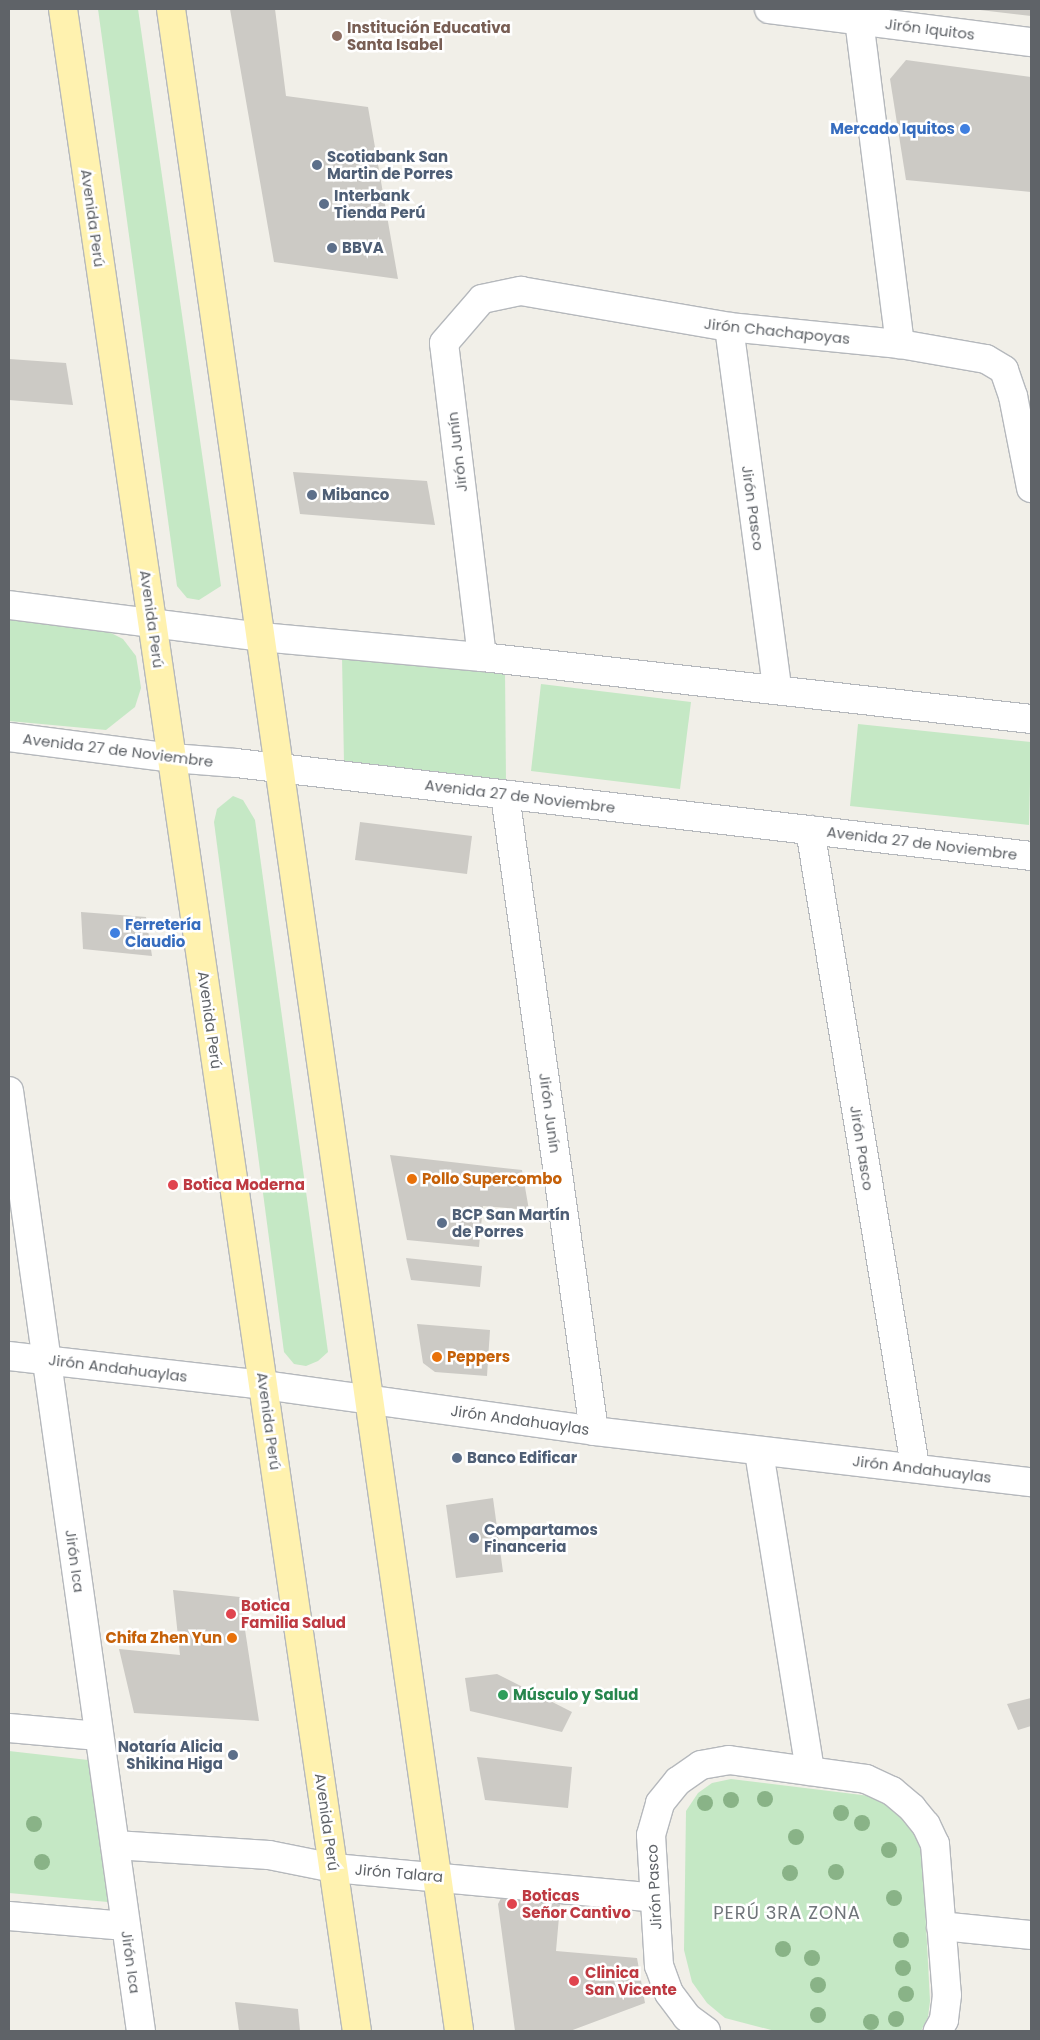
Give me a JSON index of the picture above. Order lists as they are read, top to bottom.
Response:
{
  "streets": {
    "main road": ["Avenida Perú"],
    "street": [
      "Jirón Iquitos",
      "Jirón Chachapoyas",
      "Jirón Junín",
      "Jirón Pasco",
      "Avenida 27 de Noviembre",
      "Jirón Andahuaylas",
      "Jirón Ica",
      "Jirón Talara"
    ]
  },
  "crossings": [
    ["Avenida Perú", "Avenida 27 de Noviembre"],
    ["Avenida Perú", "Jirón Andahuaylas"],
    ["Avenida Perú", "Jirón Talara"],
    ["Jirón Chachapoyas", "Jirón Junín"],
    ["Jirón Chachapoyas", "Jirón Pasco"],
    ["Jirón Junín", "Avenida 27 de Noviembre"],
    ["Jirón Junín", "Jirón Andahuaylas"],
    ["Jirón Pasco", "Avenida 27 de Noviembre"],
    ["Jirón Pasco", "Jirón Andahuaylas"],
    ["Jirón Pasco", "Jirón Talara"],
    ["Jirón Andahuaylas", "Jirón Ica"],
    ["Jirón Ica", "Jirón Talara"]
  ],
  "districts": ["PERÚ 3RA ZONA"],
  "places": [
    "Institución Educativa Santa Isabel",
    "Mercado Iquitos",
    "Scotiabank San Martin de Porres",
    "Interbank Tienda Perú",
    "BBVA",
    "Mibanco",
    "Ferretería Claudio",
    "Pollo Supercombo",
    "Botica Moderna",
    "BCP San Martín de Porres",
    "Peppers",
    "Banco Edificar",
    "Compartamos Financeria",
    "Botica Familia Salud",
    "Chifa Zhen Yun",
    "Músculo y Salud",
    "Notaría Alicia Shikina Higa",
    "Boticas Señor Cantivo",
    "Clinica San Vicente"
  ]
}
